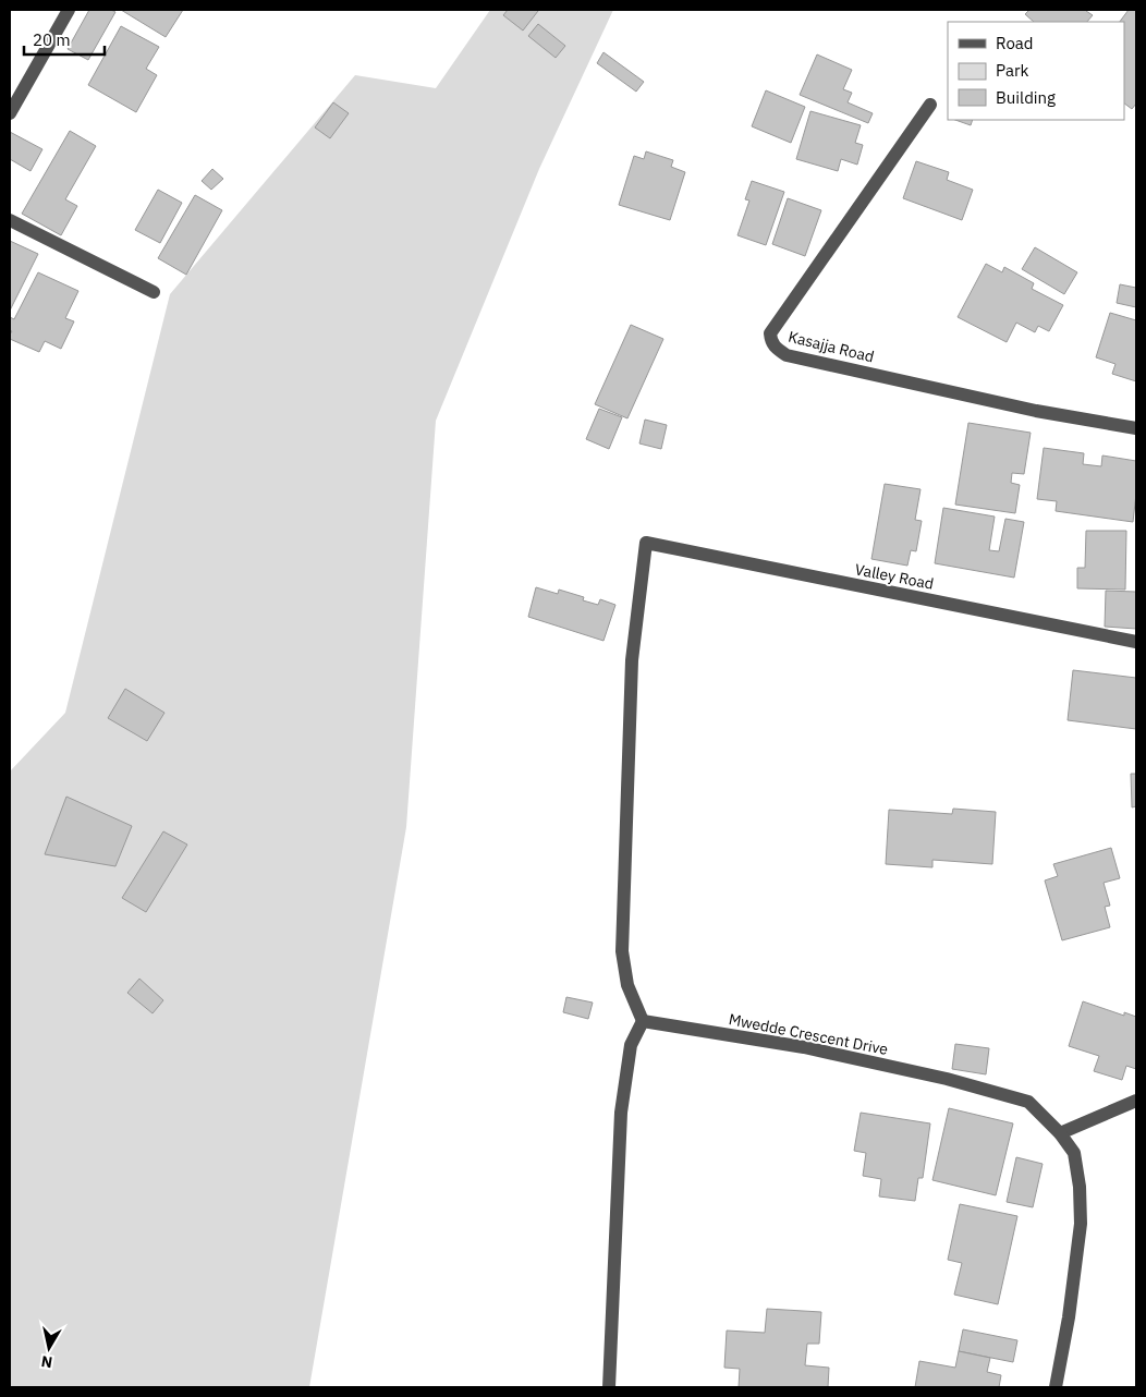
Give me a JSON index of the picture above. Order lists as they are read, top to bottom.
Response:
{
  "streets": {
    "street": ["Kasajja Road", "Valley Road", "Mwedde Crescent Drive"]
  },
  "crossings": [
    ["Valley Road", "Mwedde Crescent Drive"]
  ],
  "legend": ["Road", "Park", "Building"],
  "scale_bar": "20 m",
  "north": "bottom"
}
